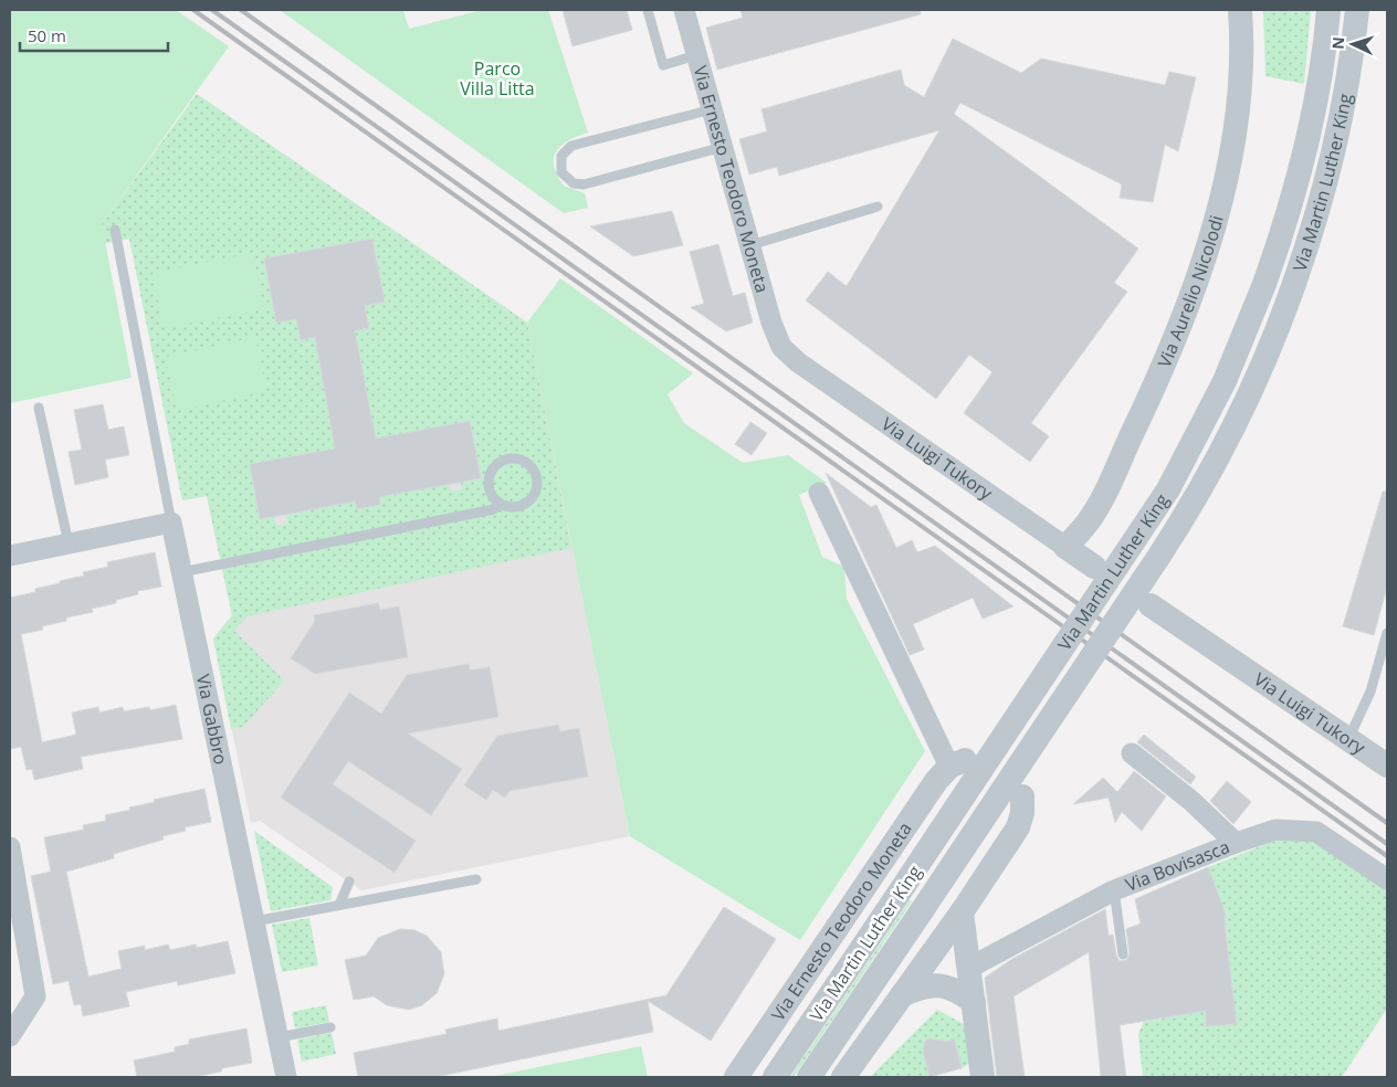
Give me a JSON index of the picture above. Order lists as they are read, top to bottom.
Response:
{
  "streets": {
    "street": [
      "Via Ernesto Teodoro Moneta",
      "Via Martin Luther King",
      "Via Aurelio Nicolodi",
      "Via Luigi Tukory",
      "Via Gabbro",
      "Via Bovisasca"
    ]
  },
  "crossings": [
    ["Via Ernesto Teodoro Moneta", "Via Luigi Tukory"],
    ["Via Aurelio Nicolodi", "Via Luigi Tukory"]
  ],
  "parks": ["Parco Villa Litta"],
  "scale_bar": "50 m",
  "north": "left"
}
